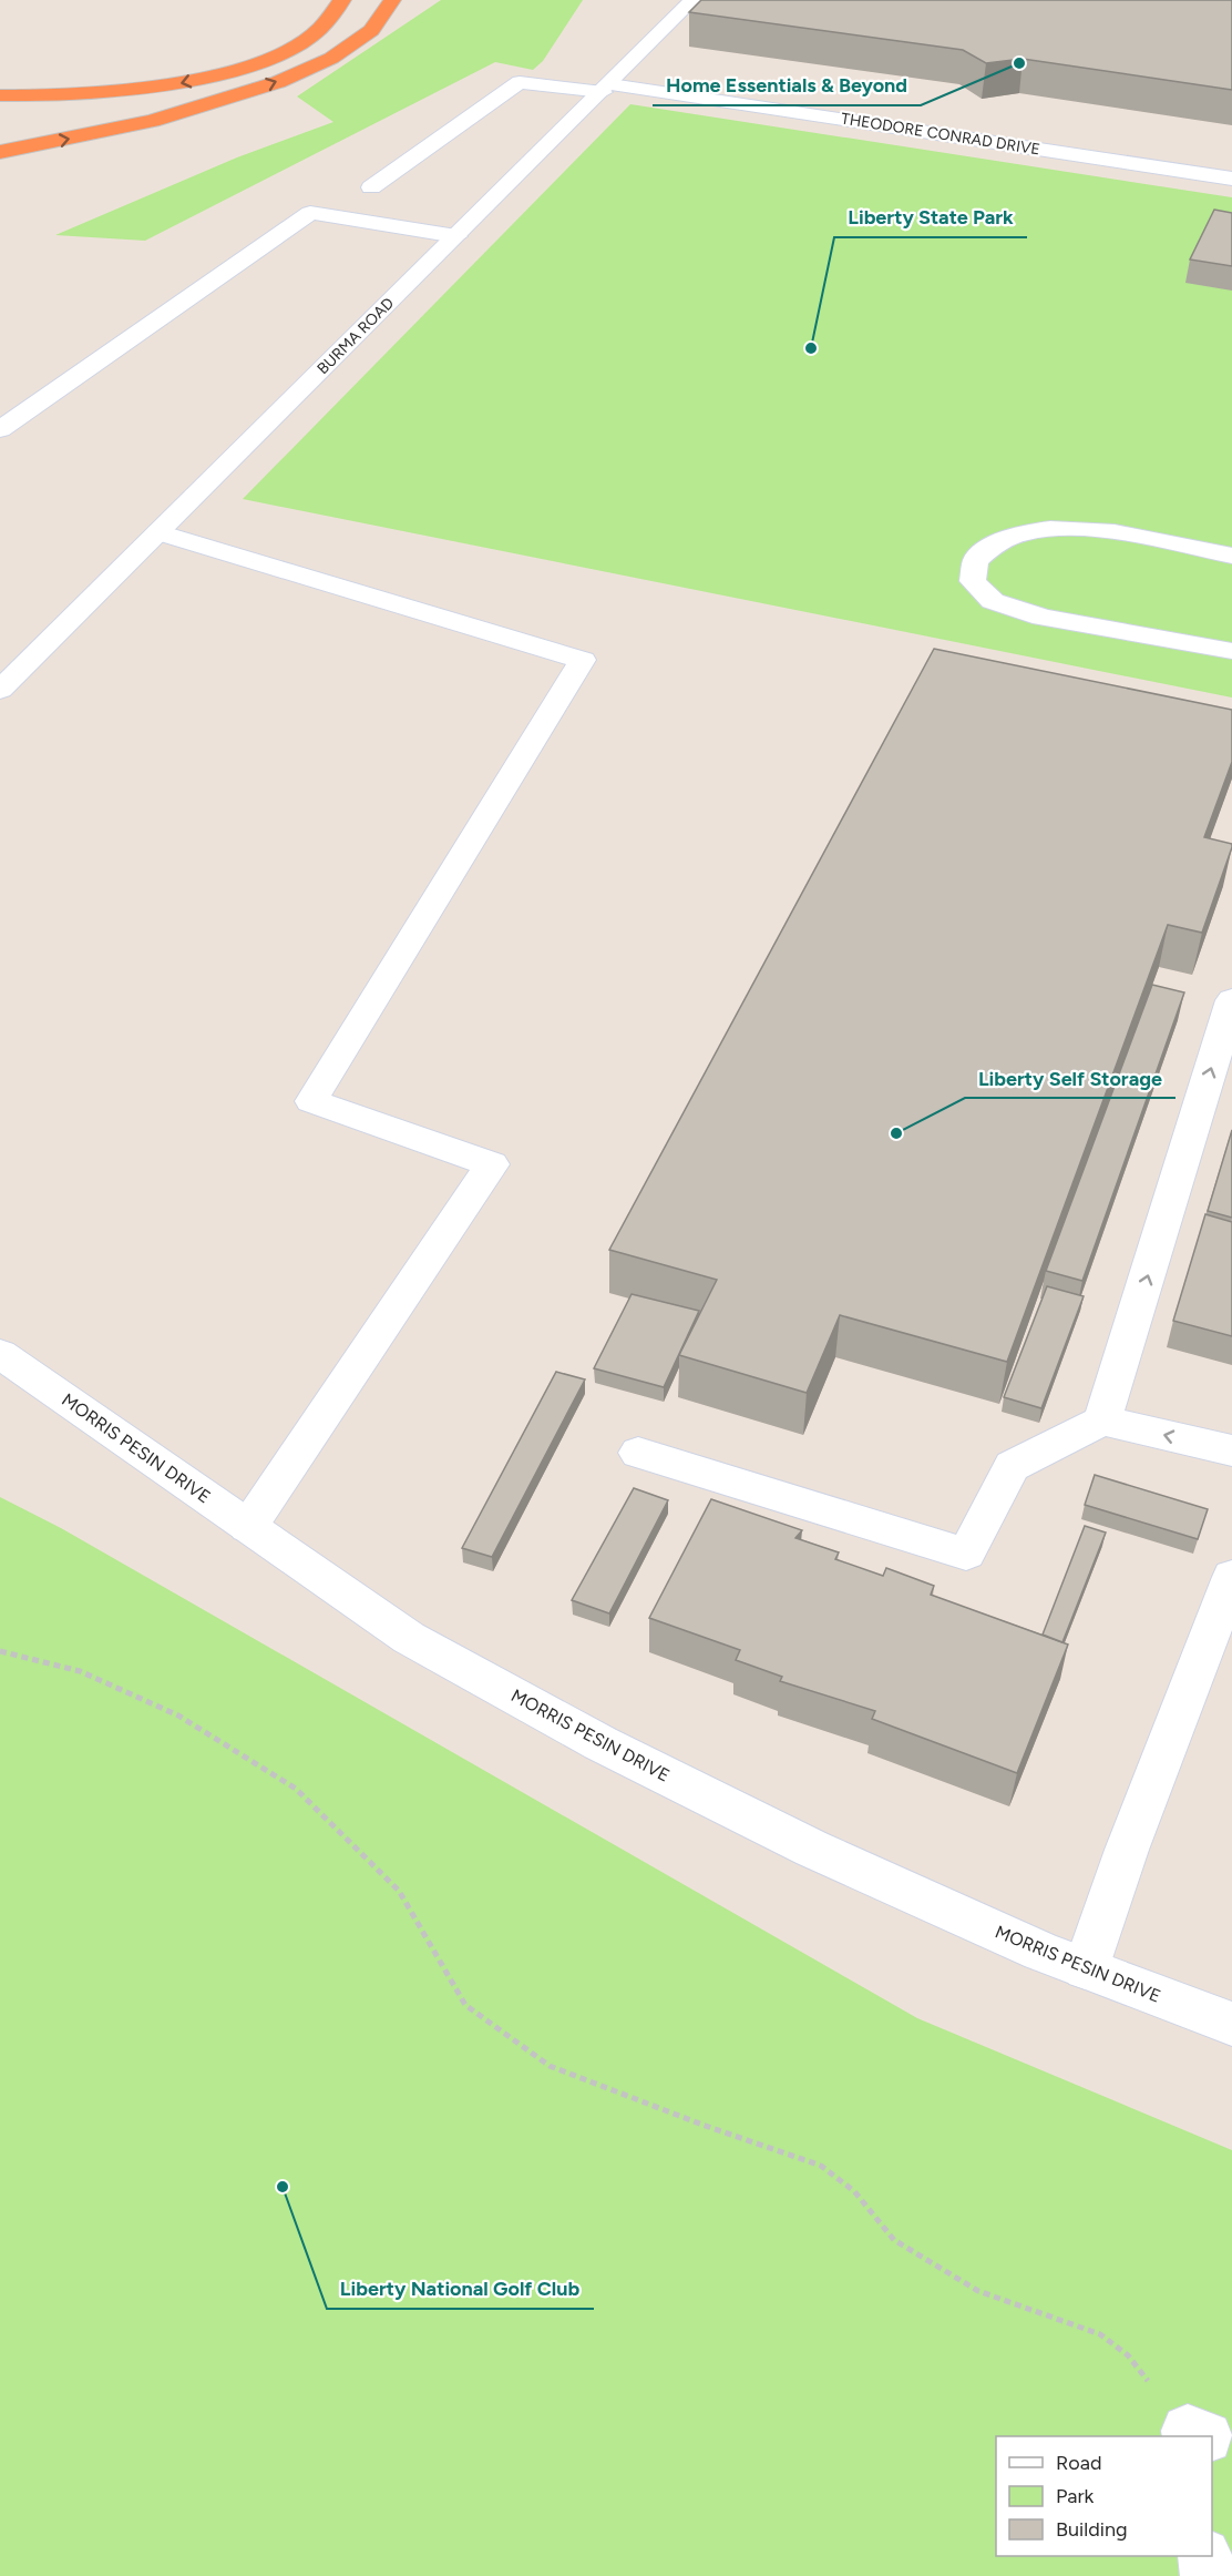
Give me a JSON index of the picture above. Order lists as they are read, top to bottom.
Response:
{
  "streets": {
    "street": ["THEODORE CONRAD DRIVE", "BURMA ROAD", "MORRIS PESIN DRIVE"]
  },
  "crossings": [
    ["THEODORE CONRAD DRIVE", "BURMA ROAD"]
  ],
  "places": [
    "Home Essentials & Beyond",
    "Liberty State Park",
    "Liberty Self Storage",
    "Liberty National Golf Club"
  ],
  "legend": ["Road", "Park", "Building"]
}
